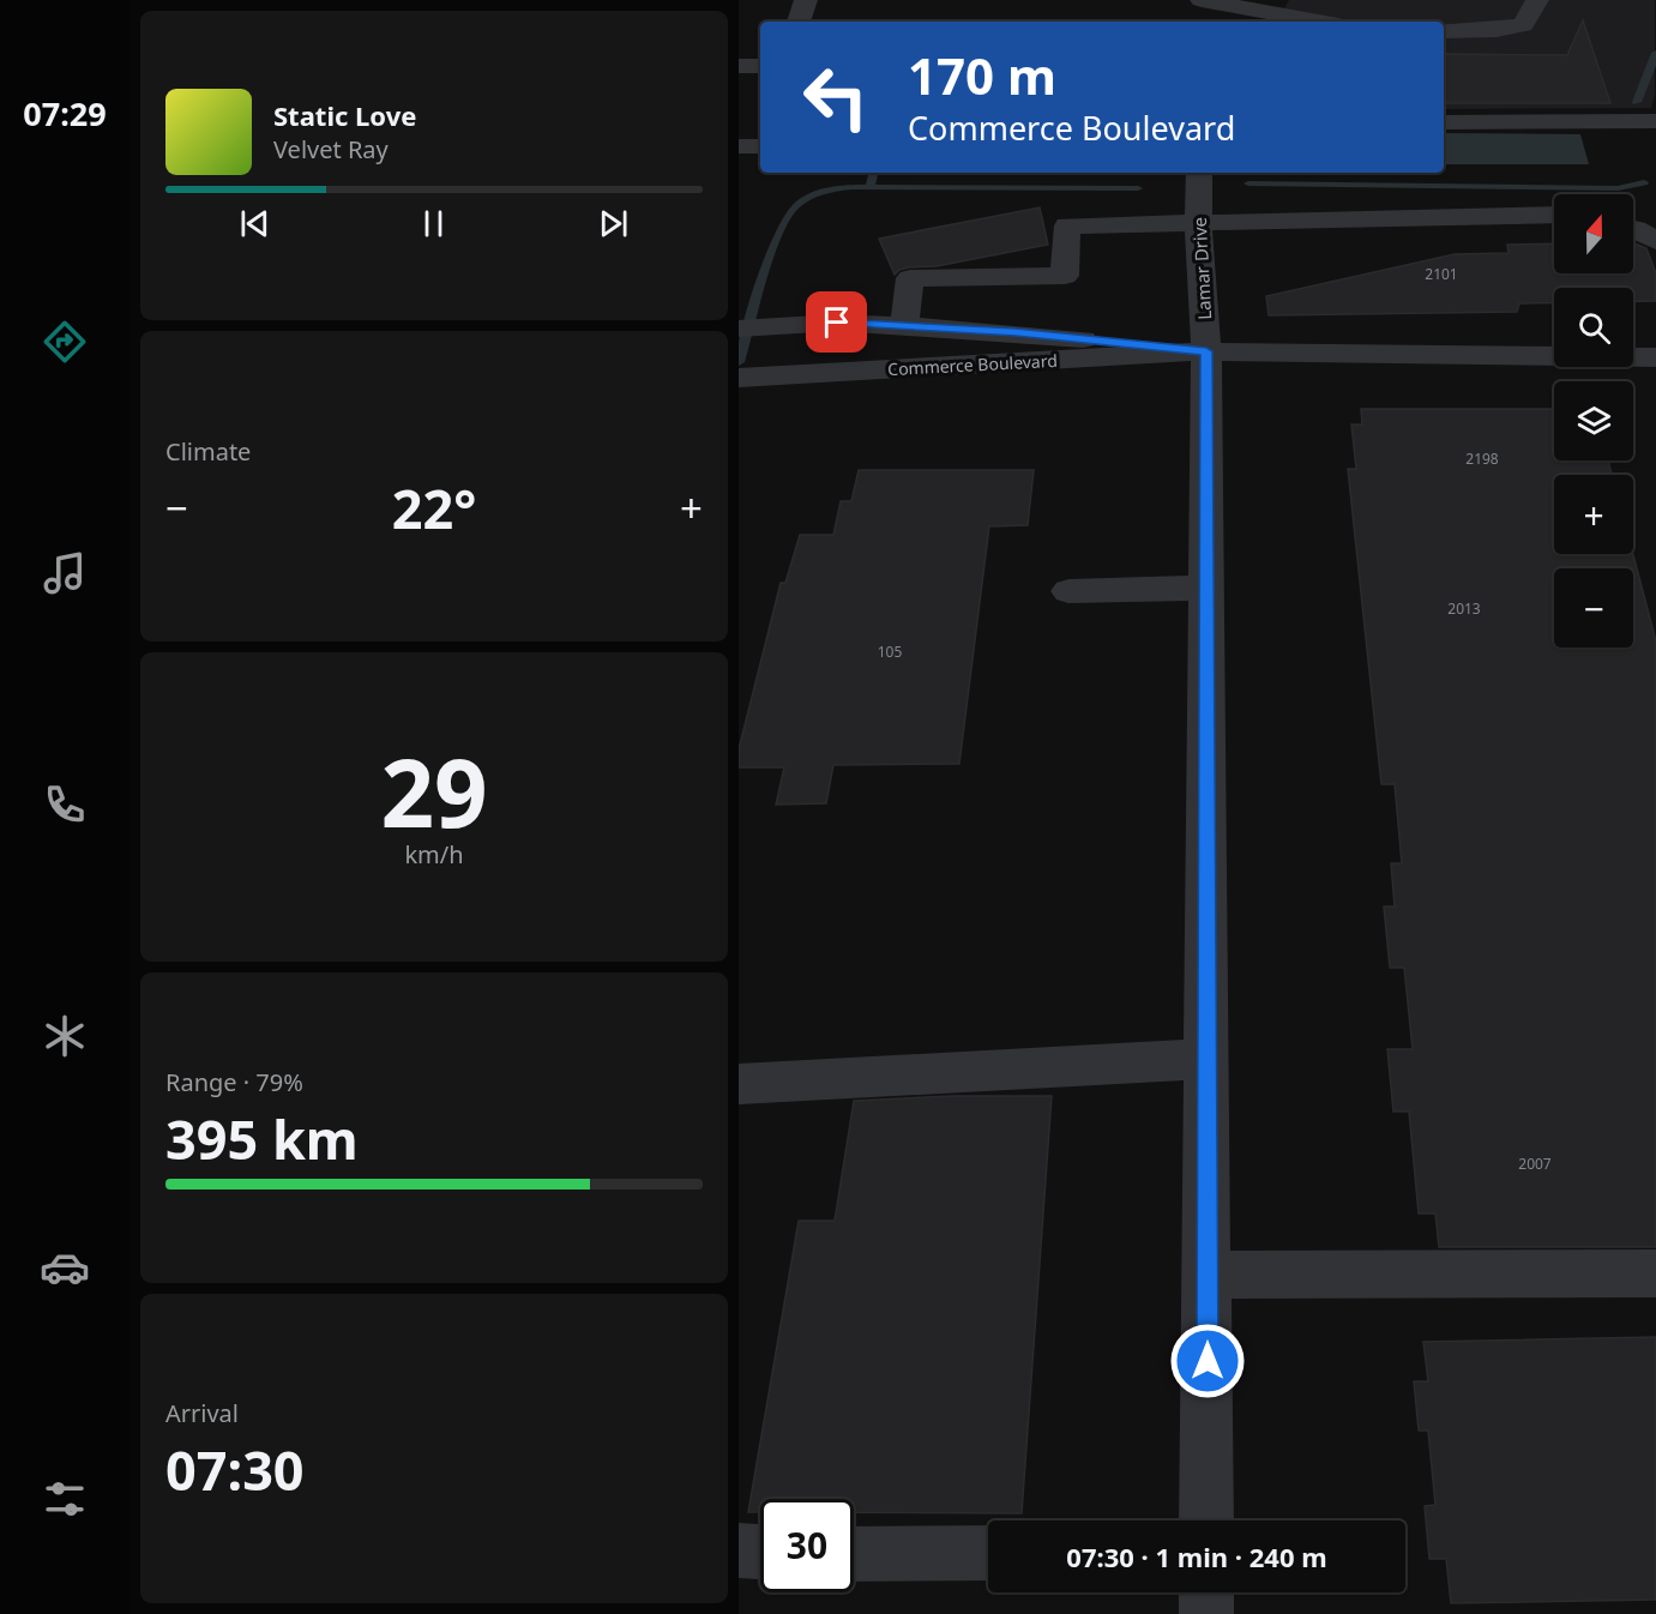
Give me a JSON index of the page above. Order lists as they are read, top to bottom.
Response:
{
  "streets": {
    "street": ["Lamar Drive", "Commerce Boulevard"]
  },
  "crossings": [
    ["Lamar Drive", "Commerce Boulevard"]
  ],
  "house_numbers": [
    "2101",
    "2198",
    "2013",
    "105",
    "2007"
  ],
  "north": "top",
  "page": {
    "tabs": "07:29",
    "turn": ["170 m", "Commerce Boulevard"],
    "song": ["Static Love", "Velvet Ray"],
    "map_buttons": ["+", "−"],
    "tile": [
      "Climate",
      ["29", "km/h"],
      ["Range · 79%", "395 km"],
      ["Arrival", "07:30"]
    ],
    "heat": ["−", "22°", "+"],
    "limit": "30",
    "trip": "07:30 · 1 min · 240 m"
  }
}
